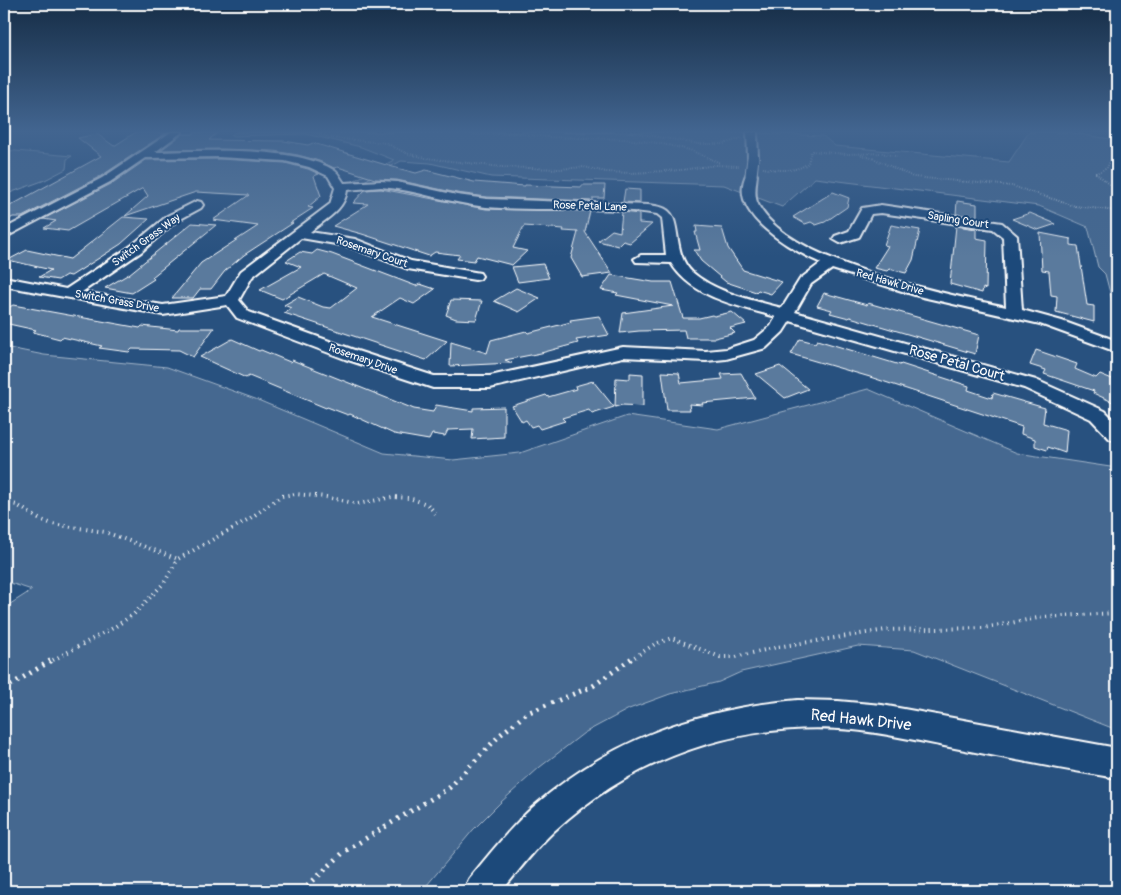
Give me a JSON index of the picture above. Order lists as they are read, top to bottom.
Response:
{
  "streets": {
    "street": [
      "Rose Petal Lane",
      "Sapling Court",
      "Switch Grass Way",
      "Rosemary Court",
      "Red Hawk Drive",
      "Switch Grass Drive",
      "Rosemary Drive",
      "Rose Petal Court"
    ]
  },
  "crossings": [
    ["Sapling Court", "Red Hawk Drive"],
    ["Switch Grass Way", "Switch Grass Drive"],
    ["Red Hawk Drive", "Rosemary Drive"],
    ["Switch Grass Drive", "Rosemary Drive"],
    ["Rosemary Drive", "Rose Petal Court"]
  ]
}
